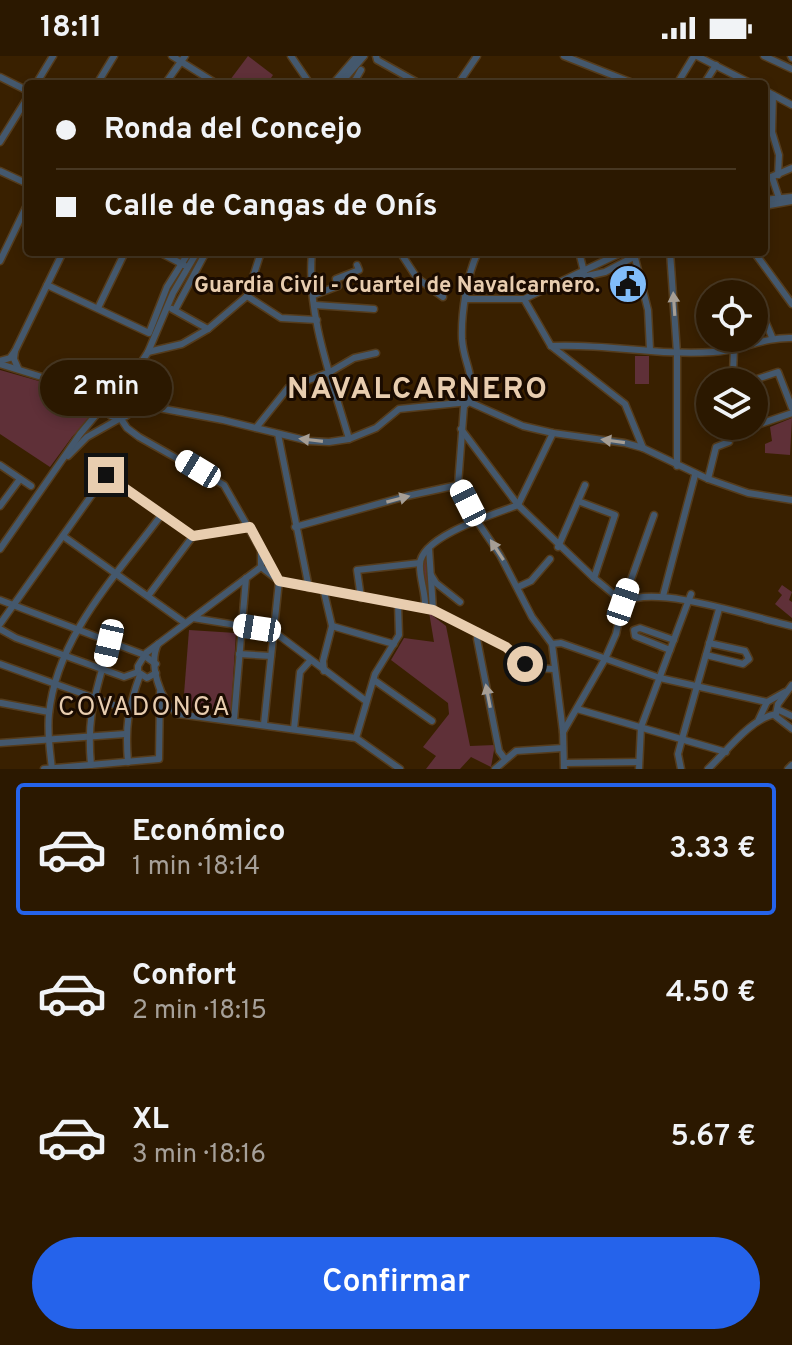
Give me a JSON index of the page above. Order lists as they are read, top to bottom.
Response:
{
  "districts": ["NAVALCARNERO", "COVADONGA"],
  "places": {
    "public building": ["Guardia Civil - Cuartel de Navalcarnero."]
  },
  "page": {
    "status": "18:11",
    "banner": ["Ronda del Concejo", "Calle de Cangas de Onís"],
    "bubble": "2 min",
    "list": [
      {
        "name": "Económico",
        "note": "1 min · 18:14",
        "value": "3.33 €"
      },
      {
        "name": "Confort",
        "note": "2 min · 18:15",
        "value": "4.50 €"
      },
      {
        "name": "XL",
        "note": "3 min · 18:16",
        "value": "5.67 €"
      }
    ],
    "buttons": "Confirmar"
  }
}
